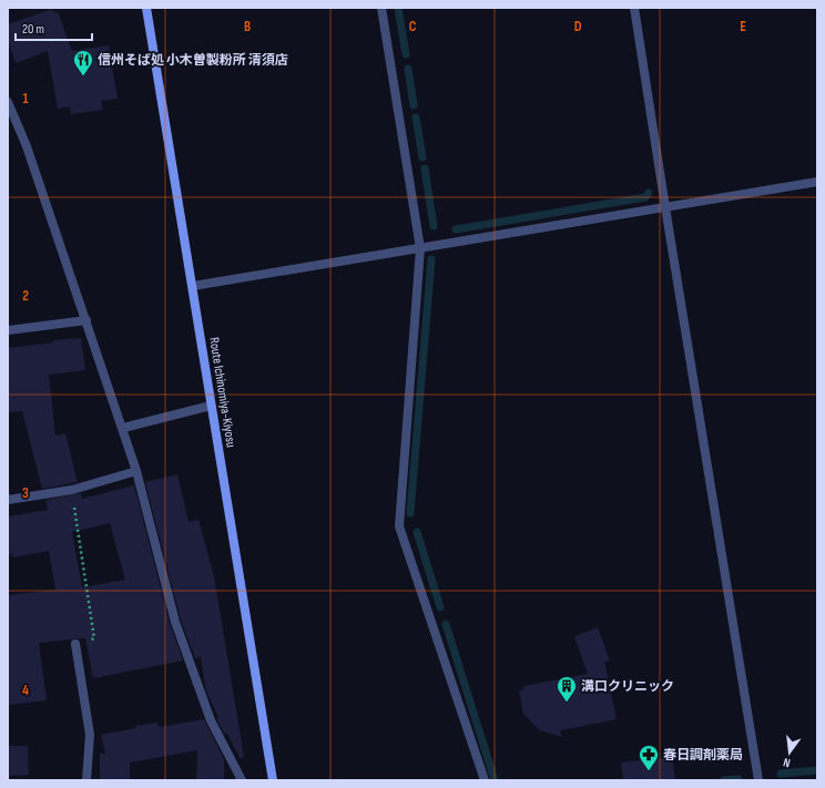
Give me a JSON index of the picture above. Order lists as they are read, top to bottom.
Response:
{
  "streets": {
    "main road": ["Route Ichinomiya-Kiyosu"]
  },
  "places": {
    "restaurant": ["信州そば処 小木曽製粉所 清須店"],
    "building": ["溝口クリニック"],
    "pharmacy": ["春日調剤薬局"]
  },
  "scale_bar": "20 m",
  "north": "bottom",
  "grid": {
    "columns": [
      "B",
      "C",
      "D",
      "E"
    ],
    "rows": [
      "1",
      "2",
      "3",
      "4"
    ]
  }
}
